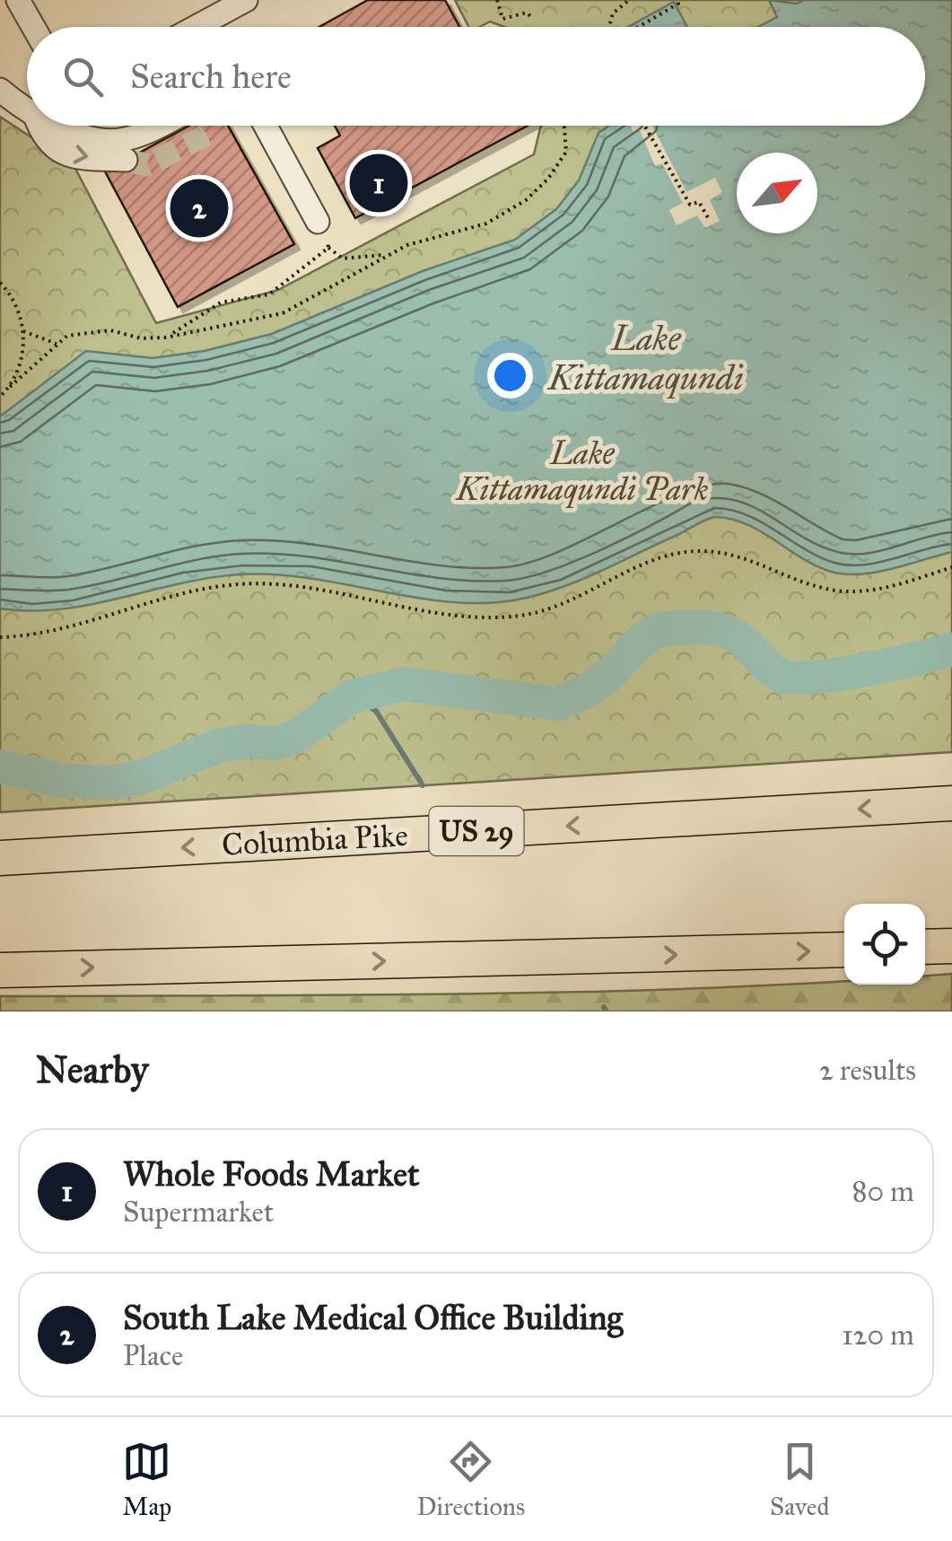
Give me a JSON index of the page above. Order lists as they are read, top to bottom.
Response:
{
  "streets": {
    "highway": ["US 29", "Columbia Pike"]
  },
  "water": ["Lake Kittamaqundi"],
  "parks": ["Lake Kittamaqundi Park"],
  "north": "top right",
  "page": {
    "search": "Search here",
    "pins": ["1", "2"],
    "heading": ["Nearby", "2 results"],
    "list": [
      {
        "mark": "1",
        "name": "Whole Foods Market",
        "note": "Supermarket",
        "value": "80 m"
      },
      {
        "mark": "2",
        "name": "South Lake Medical Office Building",
        "note": "Place",
        "value": "120 m"
      }
    ],
    "nav": ["Map", "Directions", "Saved"]
  }
}
